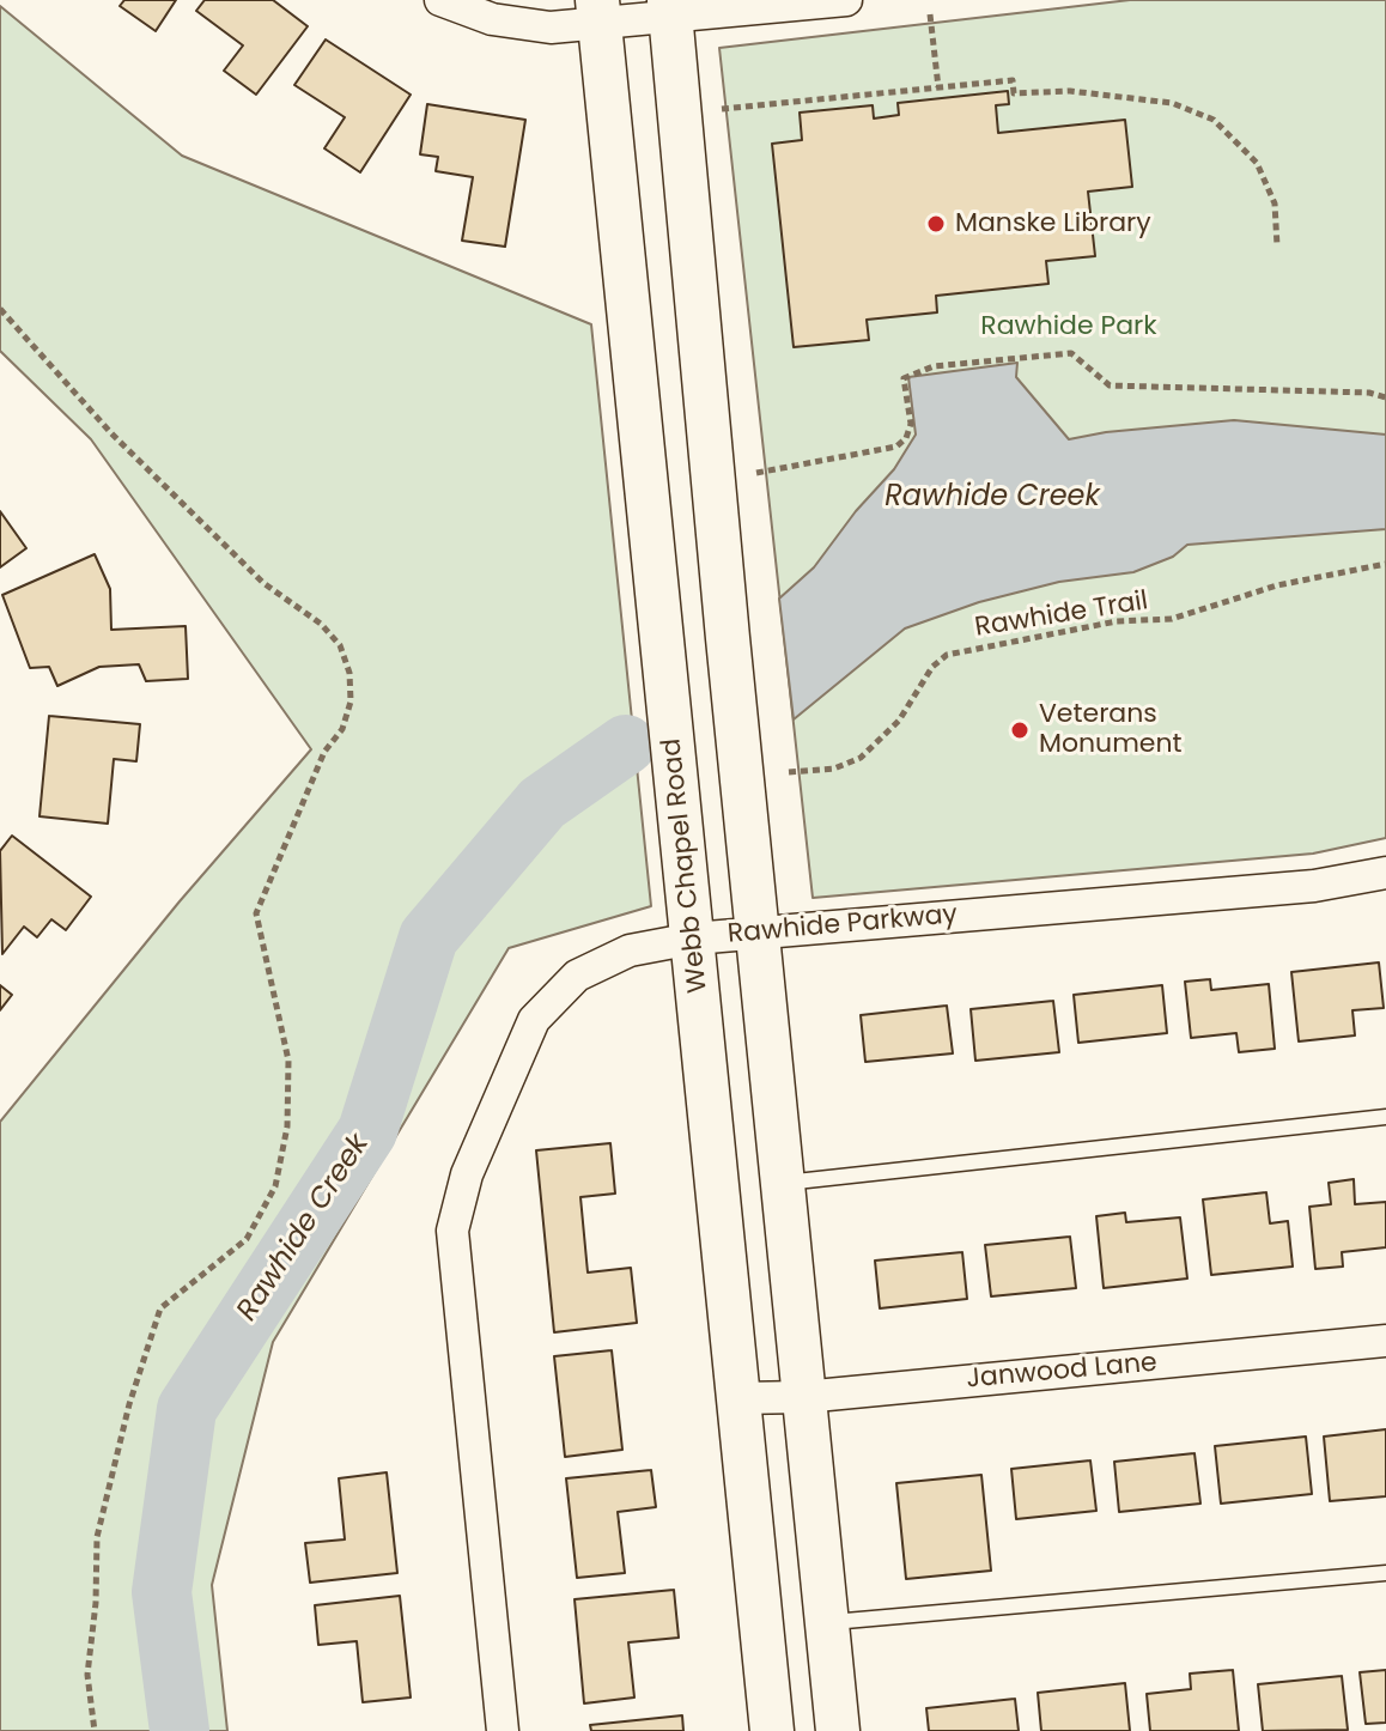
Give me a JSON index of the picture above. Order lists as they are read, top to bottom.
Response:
{
  "streets": {
    "main road": ["Webb Chapel Road"],
    "street": ["Rawhide Parkway", "Janwood Lane"],
    "path": ["Rawhide Trail"]
  },
  "crossings": [
    ["Webb Chapel Road", "Rawhide Parkway"],
    ["Webb Chapel Road", "Janwood Lane"]
  ],
  "water": ["Rawhide Creek"],
  "parks": ["Rawhide Park"],
  "places": ["Manske Library", "Veterans Monument"]
}
